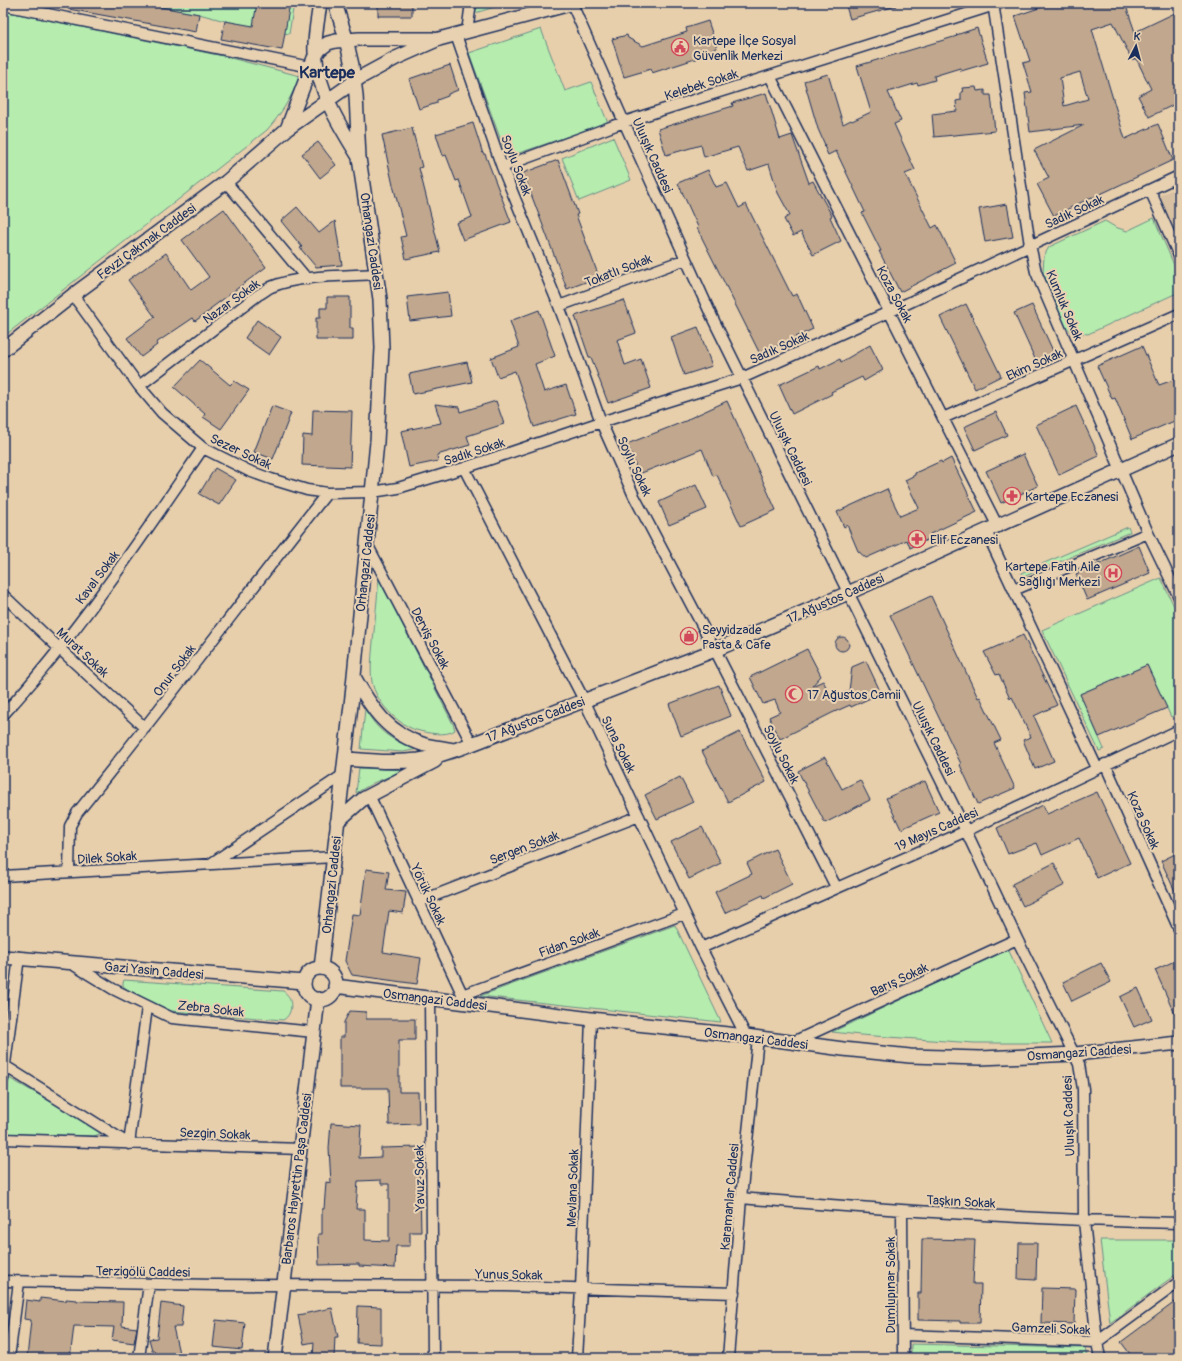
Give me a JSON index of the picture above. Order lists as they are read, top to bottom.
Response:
{
  "streets": {
    "street": [
      "Kelebek Sokak",
      "Uluışık Caddesi",
      "Soylu Sokak",
      "Sadık Sokak",
      "Fevzi Çakmak Caddesi",
      "Orhangazi Caddesi",
      "Tokatlı Sokak",
      "Koza Sokak",
      "Nazar Sokak",
      "Kumluk Sokak",
      "Ekim Sokak",
      "Sezer Sokak",
      "Kaval Sokak",
      "17 Ağustos Caddesi",
      "Derviş Sokak",
      "Murat Sokak",
      "Onur Sokak",
      "Suna Sokak",
      "19 Mayıs Caddesi",
      "Sergen Sokak",
      "Dilek Sokak",
      "Yörük Sokak",
      "Fidan Sokak",
      "Gazi Yasin Caddesi",
      "Barış Sokak",
      "Osmangazi Caddesi",
      "Zebra Sokak",
      "Sezgin Sokak",
      "Yavuz Sokak",
      "Barbaros Hayrettin Paşa Caddesi",
      "Mevlana Sokak",
      "Karamanlar Caddesi",
      "Taşkın Sokak",
      "Terzigölü Caddesi",
      "Yunus Sokak",
      "Dumlupınar Sokak",
      "Gamzeli Sokak"
    ]
  },
  "crossings": [
    ["Kelebek Sokak", "Uluışık Caddesi"],
    ["Kelebek Sokak", "Soylu Sokak"],
    ["Kelebek Sokak", "Koza Sokak"],
    ["Kelebek Sokak", "Kumluk Sokak"],
    ["Uluışık Caddesi", "Sadık Sokak"],
    ["Uluışık Caddesi", "Tokatlı Sokak"],
    ["Uluışık Caddesi", "17 Ağustos Caddesi"],
    ["Uluışık Caddesi", "19 Mayıs Caddesi"],
    ["Uluışık Caddesi", "Barış Sokak"],
    ["Uluışık Caddesi", "Osmangazi Caddesi"],
    ["Uluışık Caddesi", "Taşkın Sokak"],
    ["Uluışık Caddesi", "Gamzeli Sokak"],
    ["Soylu Sokak", "Sadık Sokak"],
    ["Soylu Sokak", "Tokatlı Sokak"],
    ["Soylu Sokak", "17 Ağustos Caddesi"],
    ["Soylu Sokak", "19 Mayıs Caddesi"],
    ["Sadık Sokak", "Orhangazi Caddesi"],
    ["Sadık Sokak", "Koza Sokak"],
    ["Sadık Sokak", "Kumluk Sokak"],
    ["Sadık Sokak", "Sezer Sokak"],
    ["Sadık Sokak", "Suna Sokak"],
    ["Fevzi Çakmak Caddesi", "Orhangazi Caddesi"],
    ["Fevzi Çakmak Caddesi", "Sezer Sokak"],
    ["Orhangazi Caddesi", "Nazar Sokak"],
    ["Orhangazi Caddesi", "Sezer Sokak"],
    ["Orhangazi Caddesi", "17 Ağustos Caddesi"],
    ["Orhangazi Caddesi", "Derviş Sokak"],
    ["Orhangazi Caddesi", "Dilek Sokak"],
    ["Orhangazi Caddesi", "Gazi Yasin Caddesi"],
    ["Orhangazi Caddesi", "Osmangazi Caddesi"],
    ["Orhangazi Caddesi", "Barbaros Hayrettin Paşa Caddesi"],
    ["Koza Sokak", "Ekim Sokak"],
    ["Koza Sokak", "17 Ağustos Caddesi"],
    ["Koza Sokak", "19 Mayıs Caddesi"],
    ["Nazar Sokak", "Sezer Sokak"],
    ["Kumluk Sokak", "Ekim Sokak"],
    ["Kumluk Sokak", "17 Ağustos Caddesi"],
    ["Sezer Sokak", "Kaval Sokak"],
    ["Sezer Sokak", "Onur Sokak"],
    ["Kaval Sokak", "Murat Sokak"],
    ["17 Ağustos Caddesi", "Derviş Sokak"],
    ["17 Ağustos Caddesi", "Suna Sokak"],
    ["Murat Sokak", "Onur Sokak"],
    ["Onur Sokak", "Dilek Sokak"],
    ["Suna Sokak", "19 Mayıs Caddesi"],
    ["Suna Sokak", "Sergen Sokak"],
    ["Suna Sokak", "Fidan Sokak"],
    ["Suna Sokak", "Osmangazi Caddesi"],
    ["Suna Sokak", "Karamanlar Caddesi"],
    ["Sergen Sokak", "Yörük Sokak"],
    ["Yörük Sokak", "Fidan Sokak"],
    ["Yörük Sokak", "Osmangazi Caddesi"],
    ["Fidan Sokak", "Osmangazi Caddesi"],
    ["Gazi Yasin Caddesi", "Osmangazi Caddesi"],
    ["Gazi Yasin Caddesi", "Zebra Sokak"],
    ["Gazi Yasin Caddesi", "Barbaros Hayrettin Paşa Caddesi"],
    ["Barış Sokak", "Osmangazi Caddesi"],
    ["Osmangazi Caddesi", "Yavuz Sokak"],
    ["Osmangazi Caddesi", "Barbaros Hayrettin Paşa Caddesi"],
    ["Osmangazi Caddesi", "Mevlana Sokak"],
    ["Osmangazi Caddesi", "Karamanlar Caddesi"],
    ["Zebra Sokak", "Barbaros Hayrettin Paşa Caddesi"],
    ["Sezgin Sokak", "Barbaros Hayrettin Paşa Caddesi"],
    ["Yavuz Sokak", "Yunus Sokak"],
    ["Barbaros Hayrettin Paşa Caddesi", "Terzigölü Caddesi"],
    ["Barbaros Hayrettin Paşa Caddesi", "Yunus Sokak"],
    ["Mevlana Sokak", "Yunus Sokak"],
    ["Karamanlar Caddesi", "Taşkın Sokak"],
    ["Karamanlar Caddesi", "Yunus Sokak"],
    ["Taşkın Sokak", "Dumlupınar Sokak"],
    ["Terzigölü Caddesi", "Yunus Sokak"],
    ["Dumlupınar Sokak", "Gamzeli Sokak"]
  ],
  "districts": ["Kartepe"],
  "places": {
    "public building": ["Kartepe İlçe Sosyal Güvenlik Merkezi"],
    "pharmacy": ["Kartepe Eczanesi", "Elif Eczanesi"],
    "hospital": ["Kartepe Fatih Aile Sağlığı Merkezi"],
    "shop": ["Seyyidzade Pasta & Cafe"],
    "mosque": ["17 Ağustos Camii"]
  },
  "north": "top"
}
